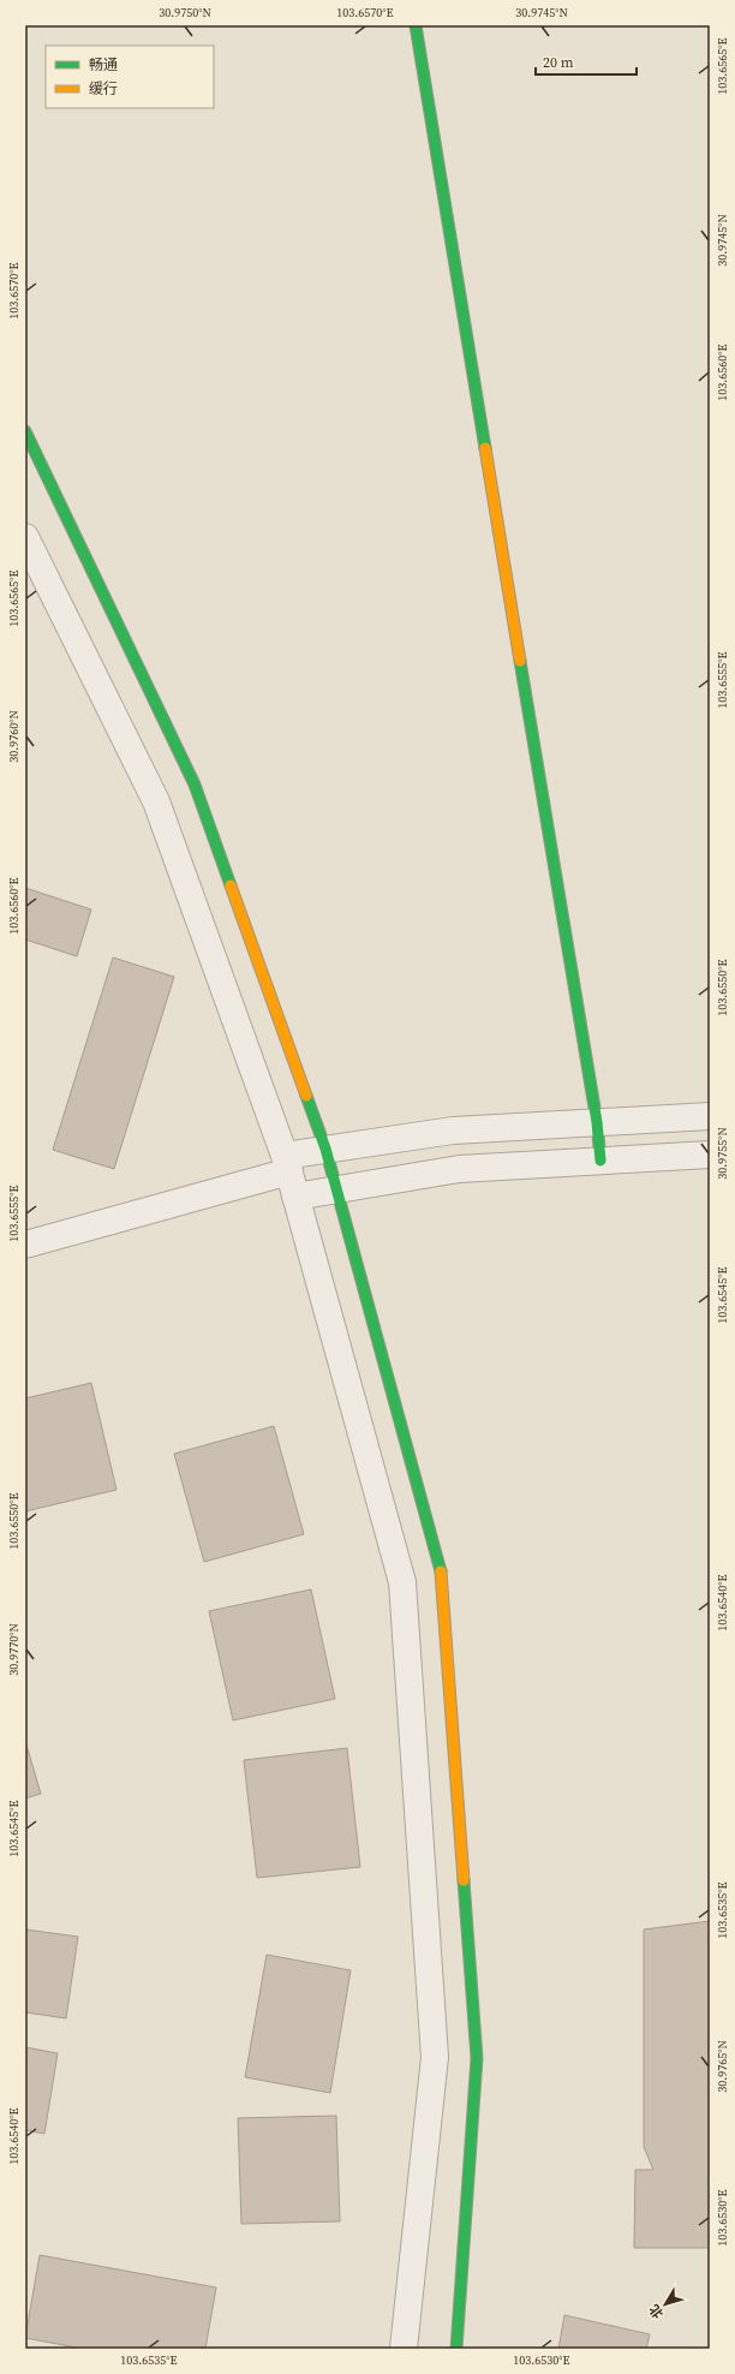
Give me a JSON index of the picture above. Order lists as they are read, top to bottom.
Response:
{
  "legend": ["畅通", "缓行"],
  "scale_bar": "20 m",
  "north": "bottom left",
  "coordinates": [
    "30.9750°N",
    "103.6570°E",
    "30.9745°N",
    "103.6565°E",
    "103.6560°E",
    "103.6555°E",
    "30.9760°N",
    "103.6550°E",
    "30.9755°N",
    "103.6545°E",
    "103.6540°E",
    "30.9770°N",
    "103.6535°E",
    "30.9765°N",
    "103.6530°E"
  ]
}
